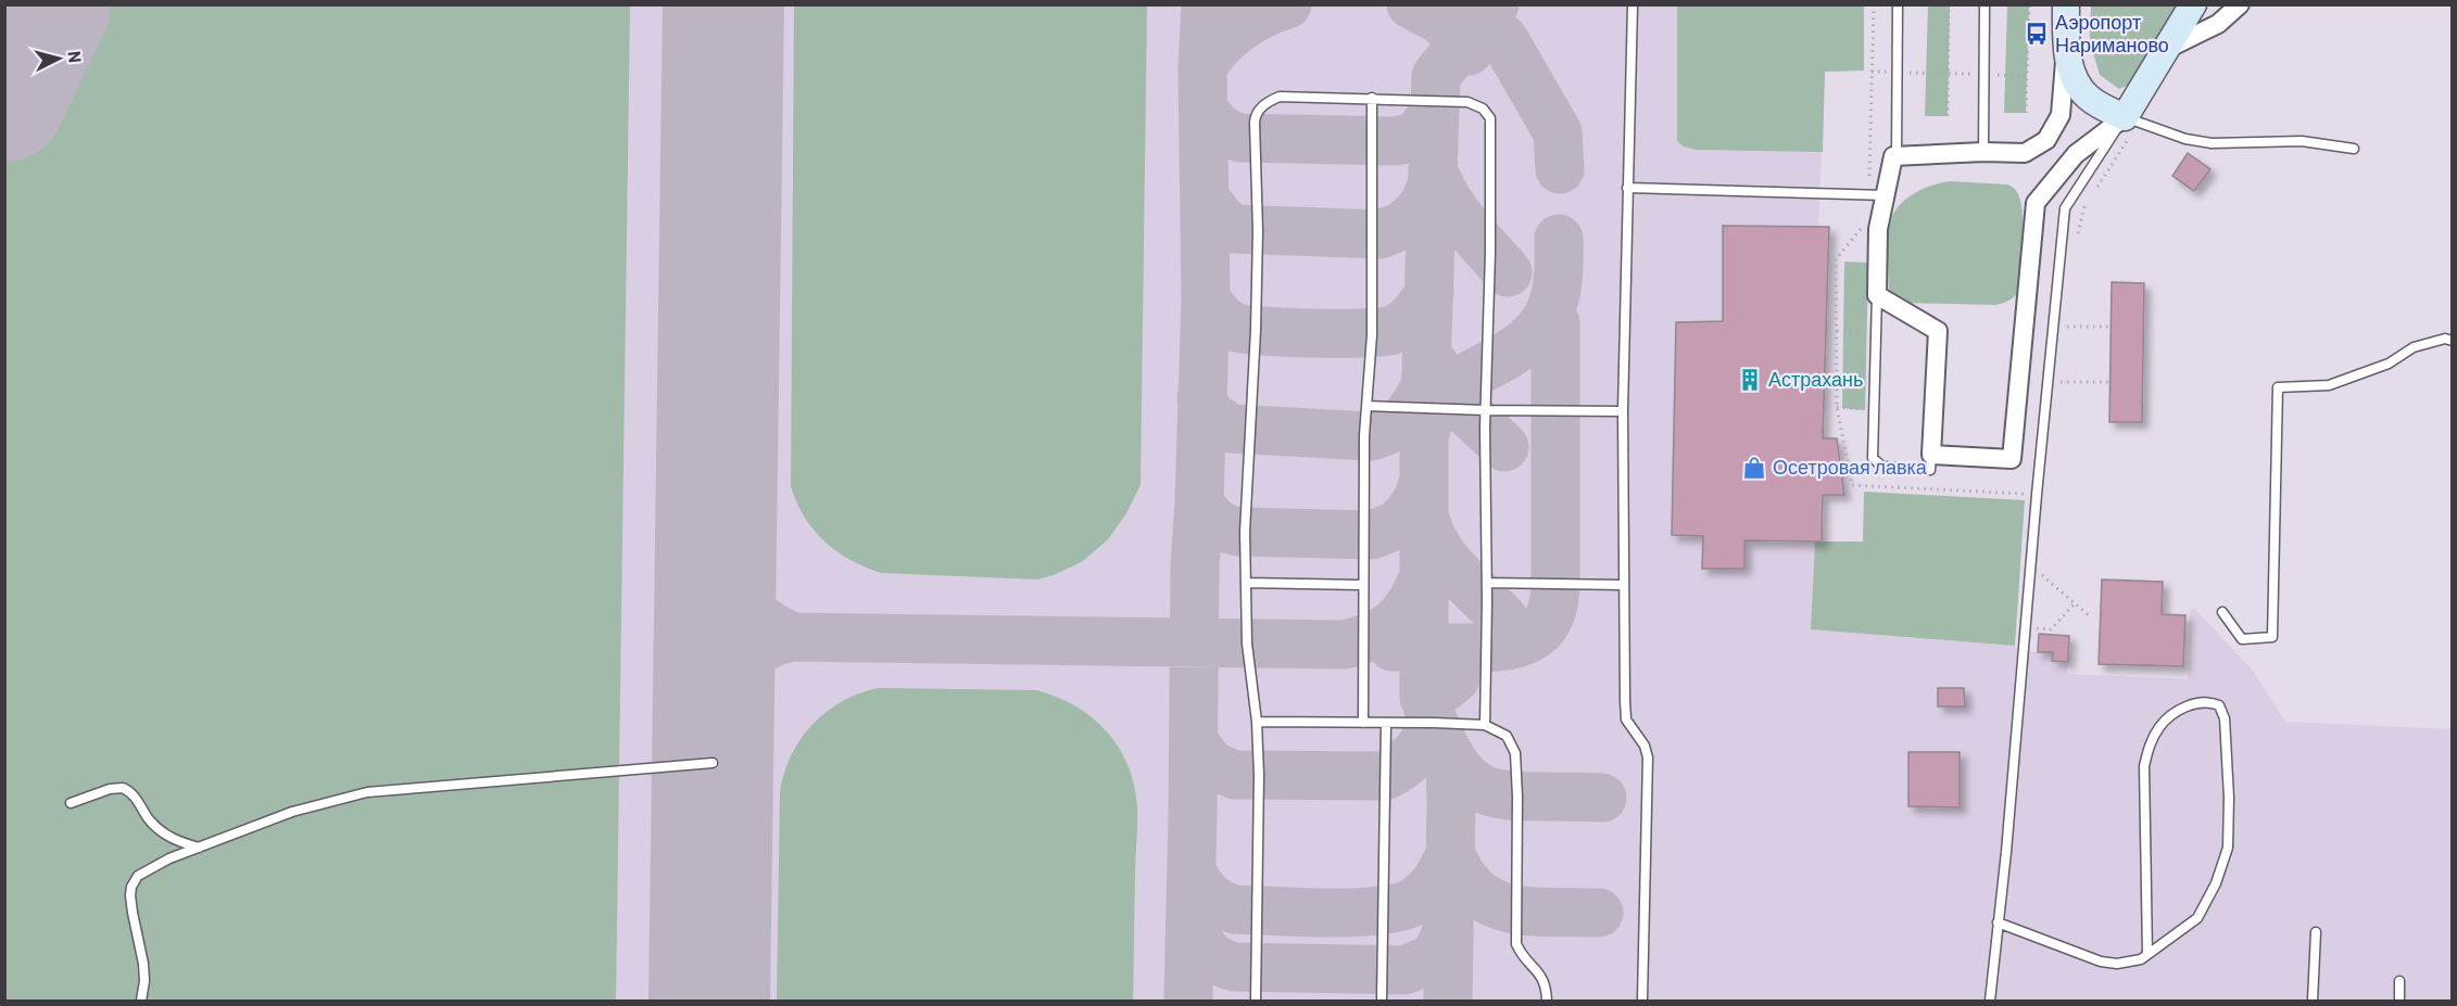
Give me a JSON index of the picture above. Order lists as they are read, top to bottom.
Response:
{
  "places": {
    "bus stop": ["Аэропорт Нариманово"],
    "building": ["Астрахань"],
    "shop": ["Осетровая лавка"]
  },
  "north": "right"
}
